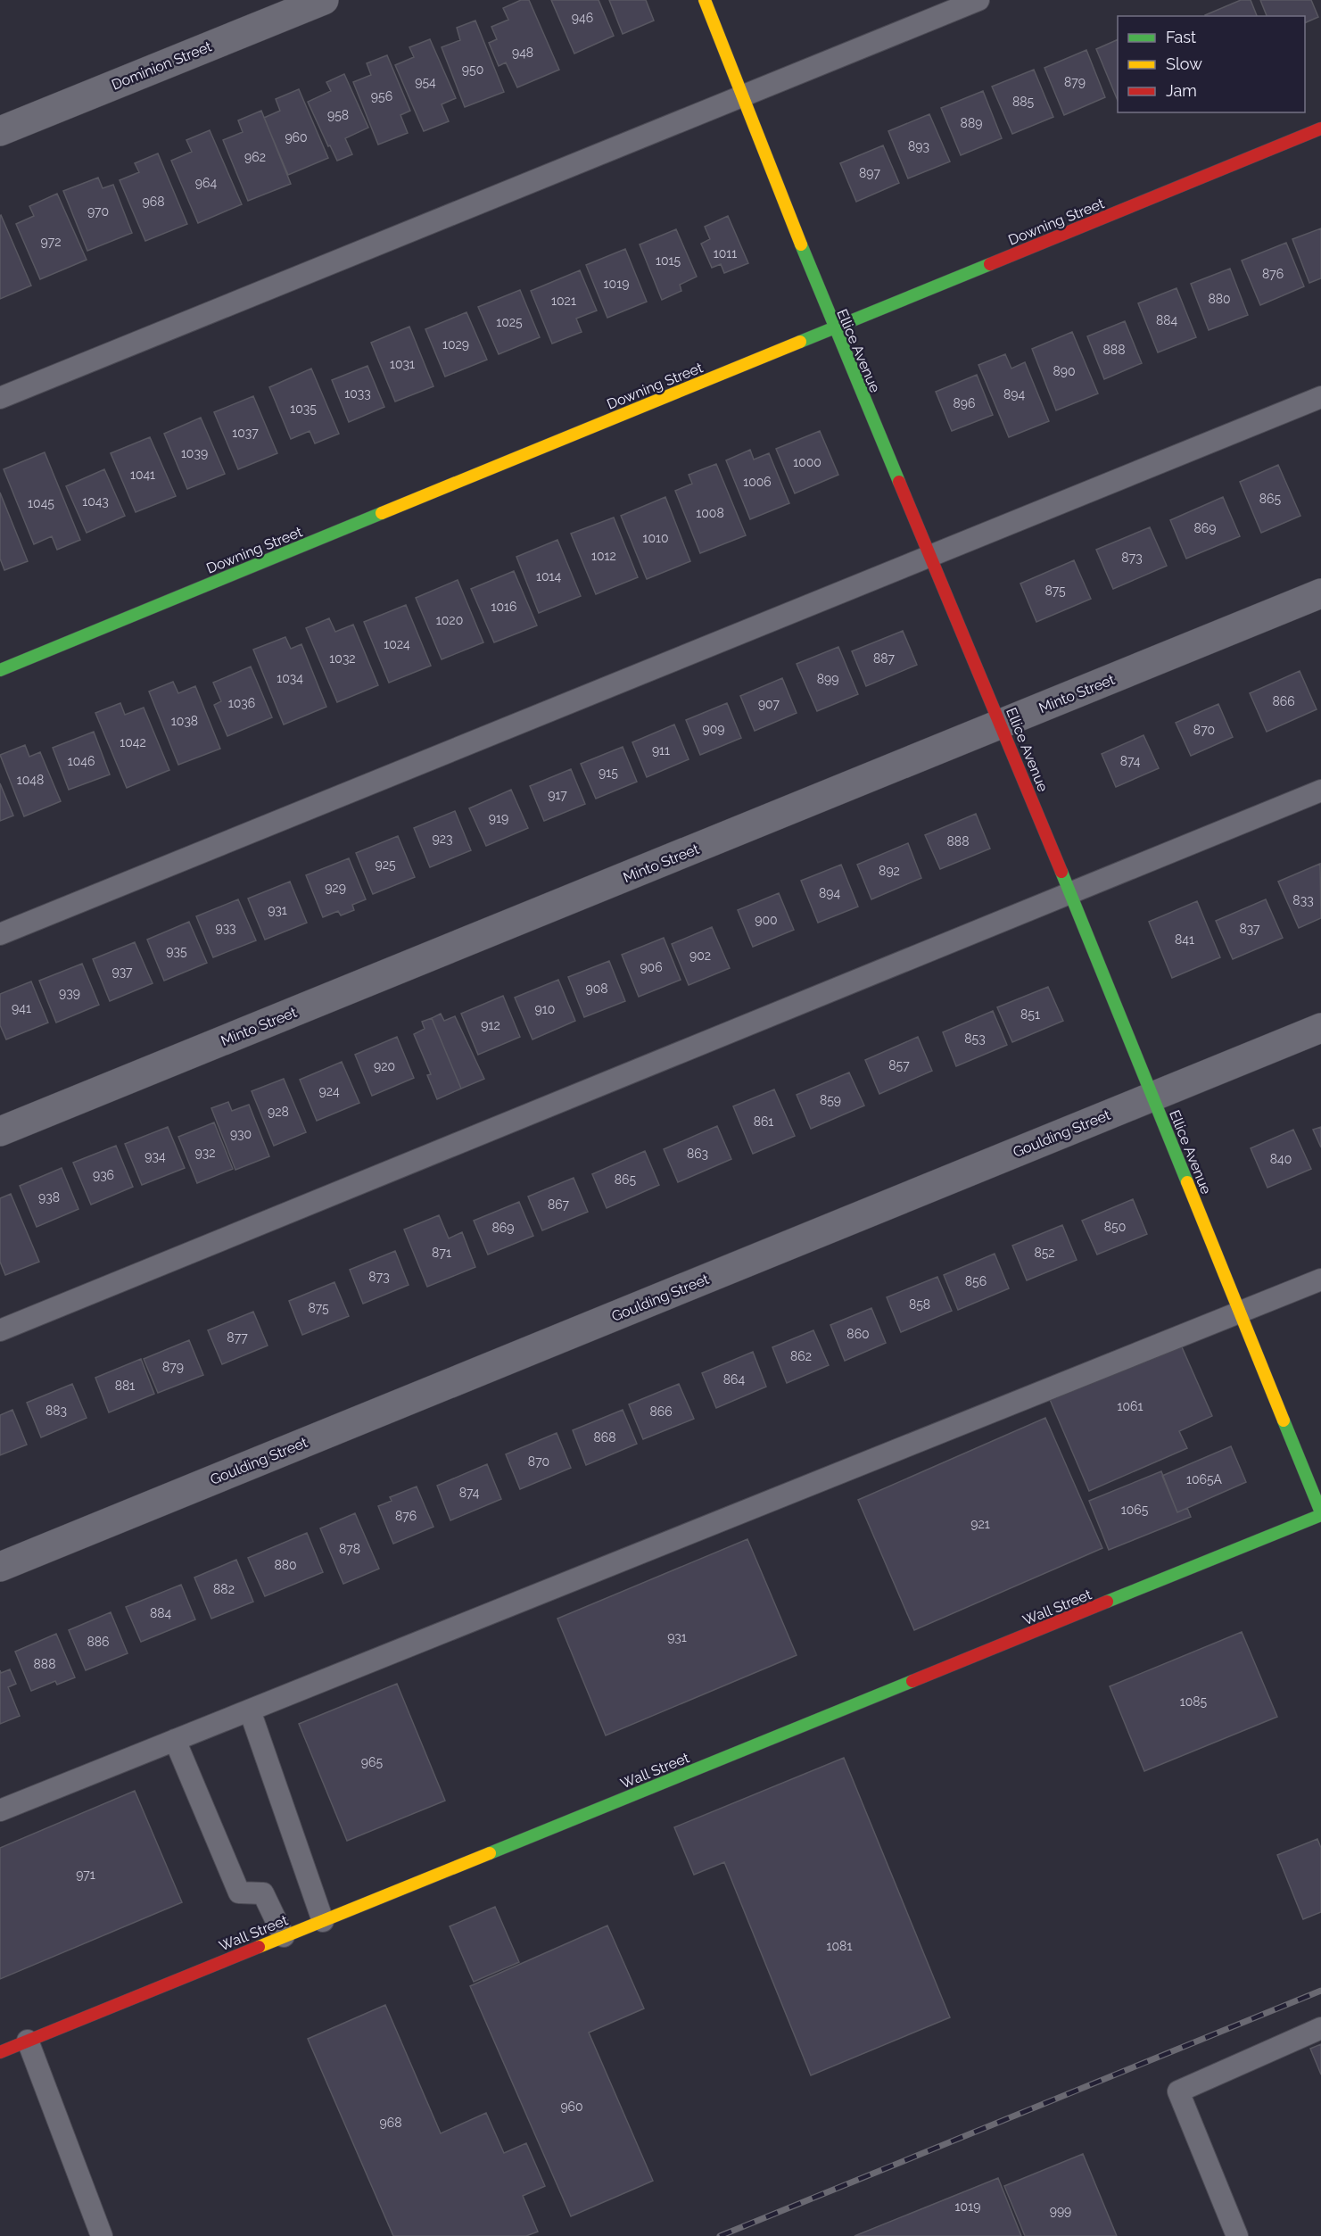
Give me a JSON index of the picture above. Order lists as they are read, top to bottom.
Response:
{
  "streets": {
    "main road": ["Downing Street", "Ellice Avenue", "Wall Street"],
    "street": ["Dominion Street", "Minto Street", "Goulding Street"]
  },
  "crossings": [
    ["Downing Street", "Ellice Avenue"],
    ["Ellice Avenue", "Minto Street"],
    ["Ellice Avenue", "Goulding Street"],
    ["Ellice Avenue", "Wall Street"]
  ],
  "house_numbers": [
    "946",
    "948",
    "950",
    "954",
    "879",
    "956",
    "885",
    "958",
    "889",
    "960",
    "893",
    "962",
    "897",
    "964",
    "968",
    "970",
    "972",
    "1011",
    "1015",
    "876",
    "1019",
    "880",
    "1021",
    "884",
    "1025",
    "1029",
    "888",
    "1031",
    "890",
    "1033",
    "894",
    "896",
    "1035",
    "1037",
    "1039",
    "1000",
    "1041",
    "1006",
    "865",
    "1043",
    "1045",
    "1008",
    "869",
    "1010",
    "1012",
    "873",
    "1014",
    "875",
    "1016",
    "1020",
    "1024",
    "1032",
    "887",
    "1034",
    "899",
    "866",
    "1036",
    "907",
    "1038",
    "909",
    "870",
    "1042",
    "911",
    "1046",
    "874",
    "915",
    "1048",
    "917",
    "919",
    "923",
    "888",
    "925",
    "892",
    "929",
    "894",
    "833",
    "931",
    "900",
    "933",
    "837",
    "841",
    "935",
    "902",
    "906",
    "937",
    "908",
    "939",
    "941",
    "910",
    "851",
    "912",
    "853",
    "857",
    "920",
    "924",
    "859",
    "928",
    "861",
    "930",
    "932",
    "863",
    "934",
    "840",
    "936",
    "865",
    "938",
    "867",
    "850",
    "869",
    "871",
    "852",
    "873",
    "856",
    "858",
    "875",
    "860",
    "877",
    "862",
    "879",
    "864",
    "881",
    "1061",
    "883",
    "866",
    "868",
    "870",
    "1065A",
    "874",
    "1065",
    "876",
    "921",
    "878",
    "880",
    "882",
    "884",
    "931",
    "886",
    "888",
    "1085",
    "965",
    "971",
    "1081",
    "960",
    "968",
    "1019",
    "999"
  ],
  "legend": ["Fast", "Slow", "Jam"]
}
